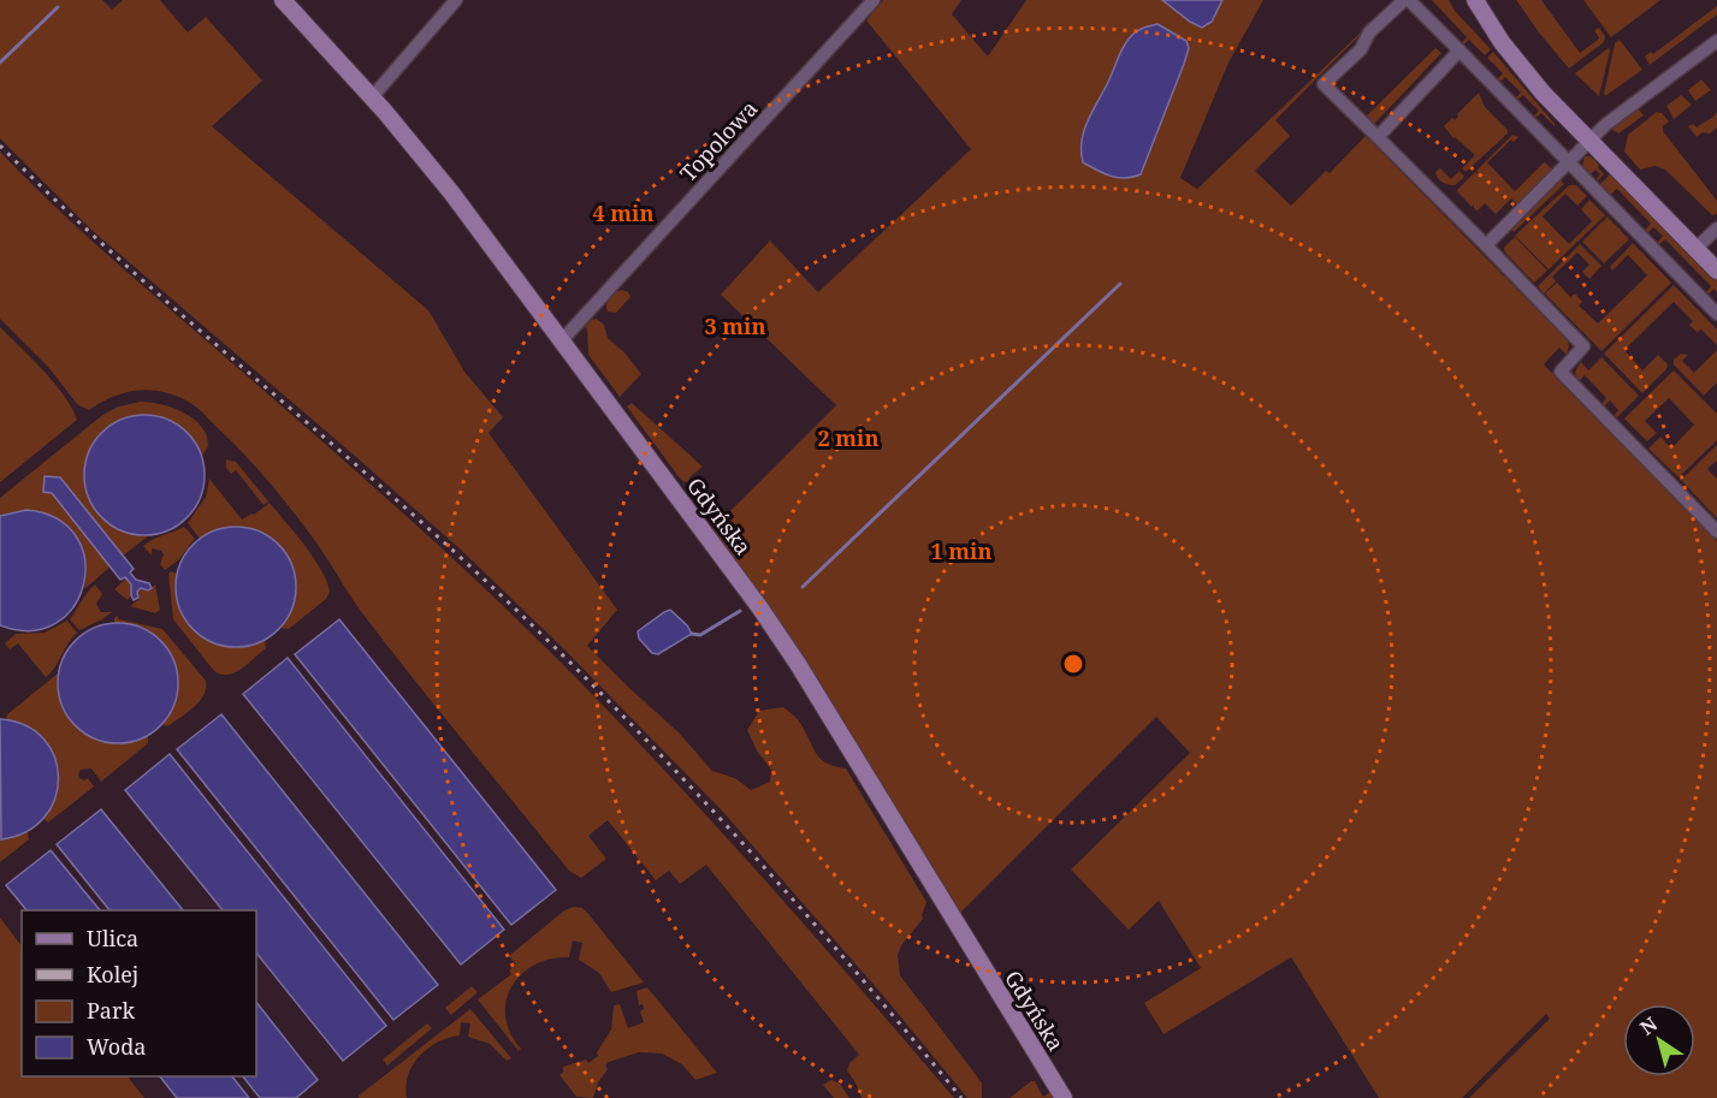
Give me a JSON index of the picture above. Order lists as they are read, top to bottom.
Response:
{
  "streets": {
    "main road": ["Gdyńska"],
    "street": ["Topolowa"]
  },
  "crossings": [
    ["Topolowa", "Gdyńska"]
  ],
  "legend": [
    "Ulica",
    "Kolej",
    "Park",
    "Woda"
  ],
  "north": "top left",
  "rings": [
    "4 min",
    "3 min",
    "2 min",
    "1 min"
  ]
}
